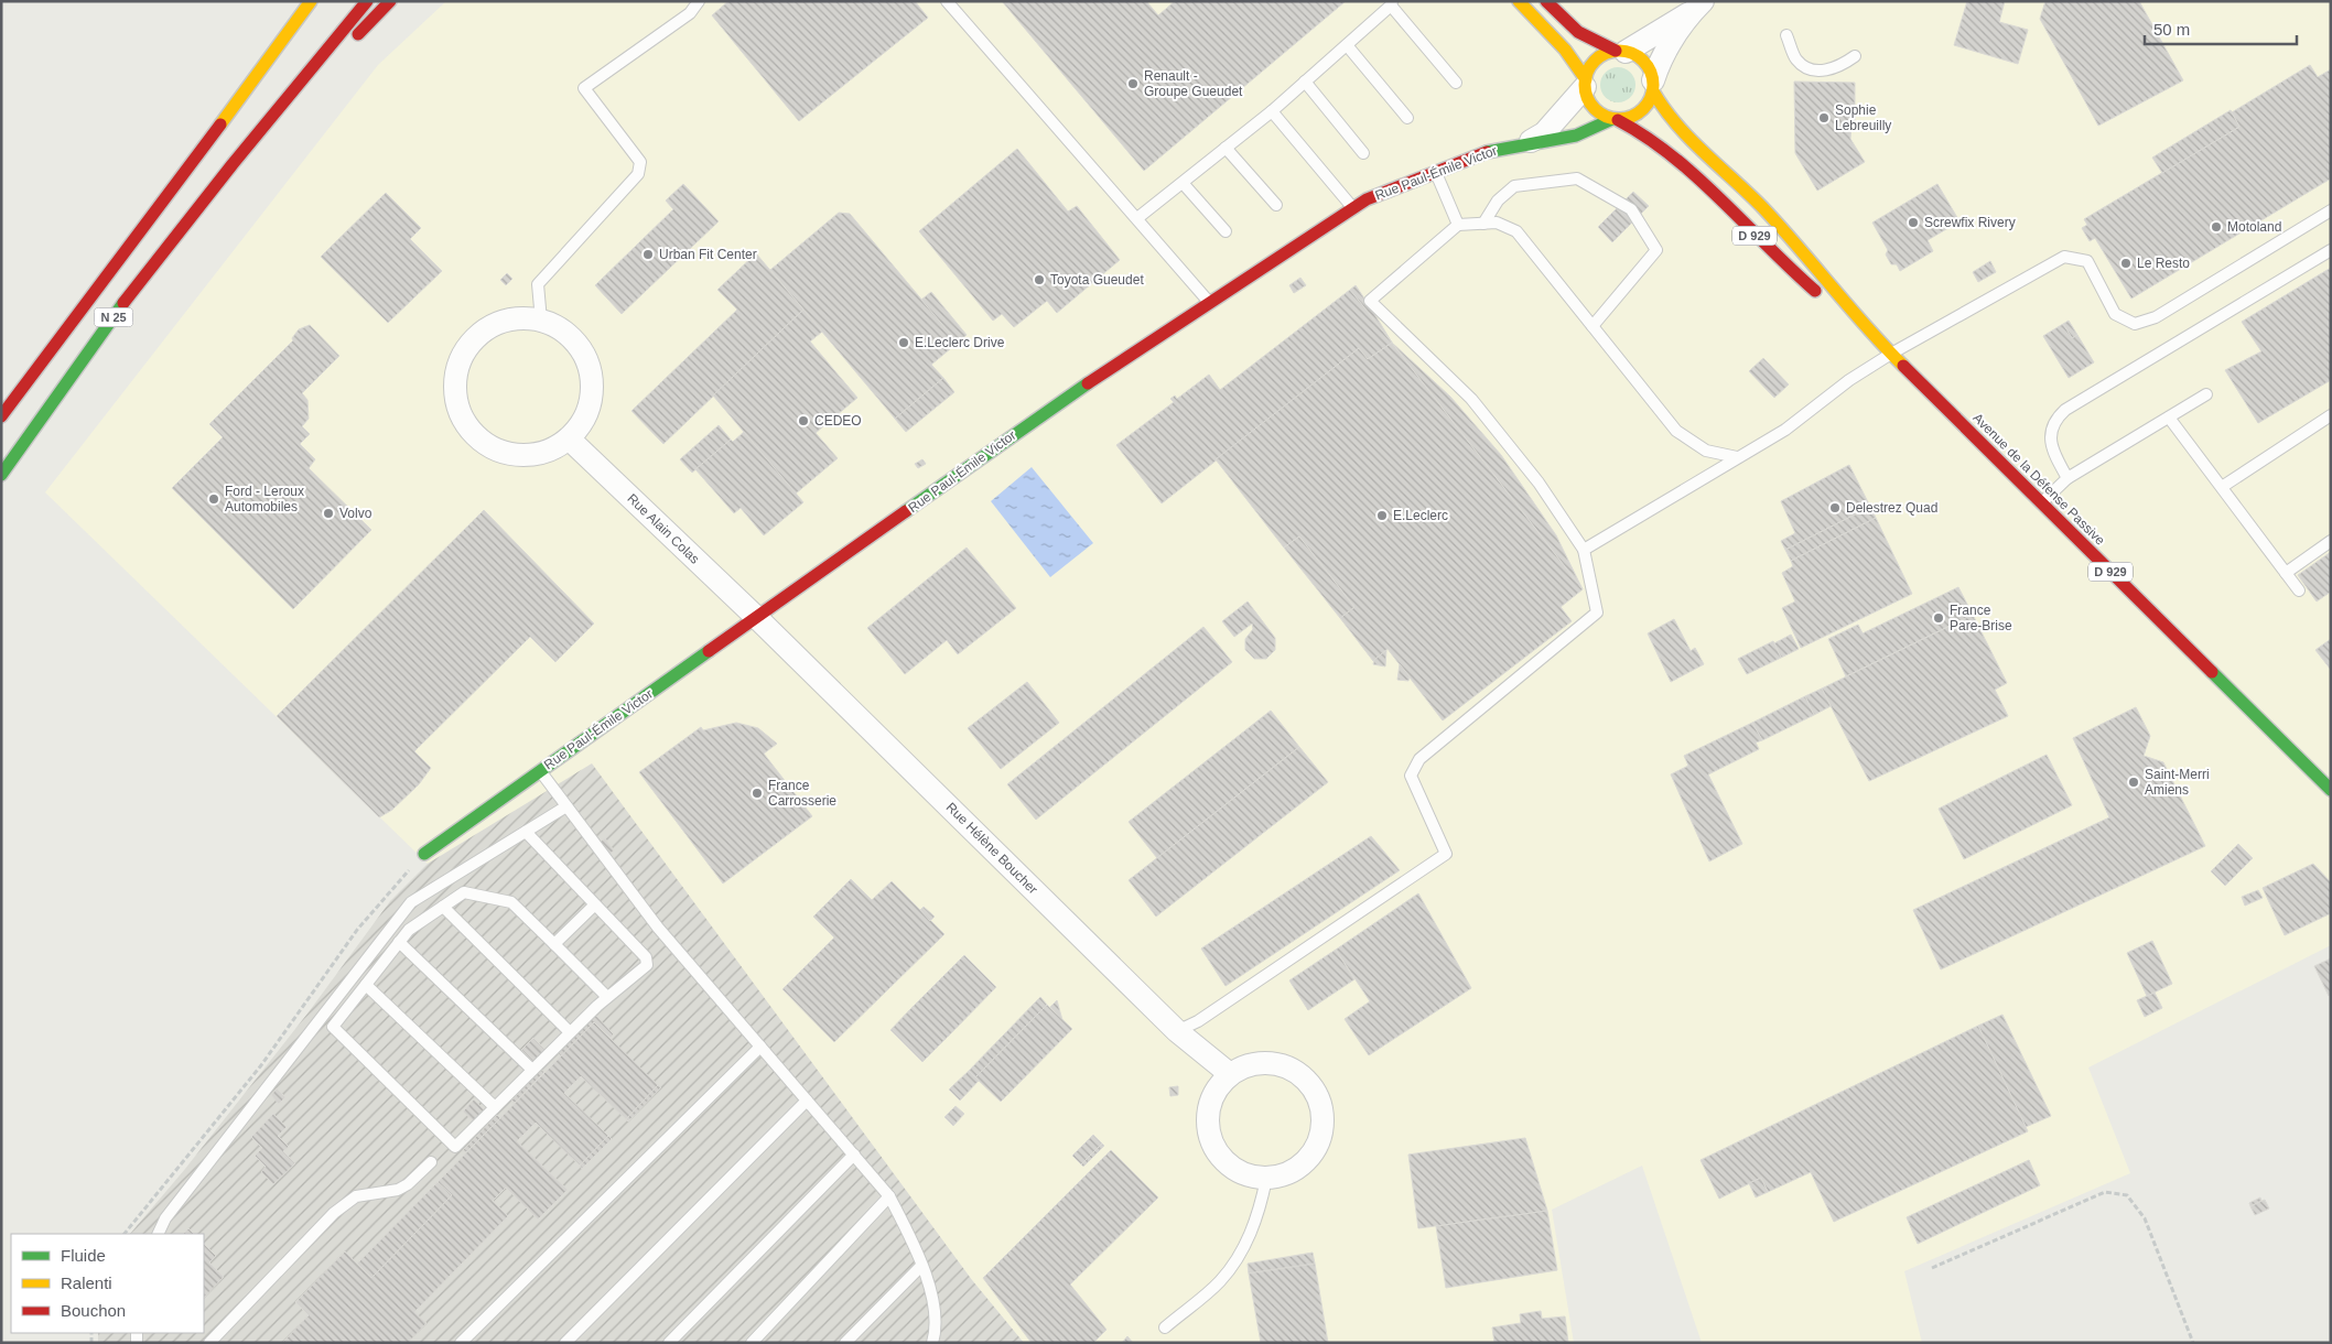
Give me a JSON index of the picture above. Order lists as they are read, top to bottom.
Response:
{
  "streets": {
    "main road": [
      "Rue Paul-Émile Victor",
      "D 929",
      "N 25",
      "Avenue de la Défense Passive"
    ],
    "street": ["Rue Alain Colas", "Rue Hélène Boucher"]
  },
  "crossings": [
    ["Rue Paul-Émile Victor", "Avenue de la Défense Passive"],
    ["Rue Paul-Émile Victor", "Rue Alain Colas"],
    ["Rue Paul-Émile Victor", "Rue Hélène Boucher"],
    ["Rue Alain Colas", "Rue Hélène Boucher"]
  ],
  "places": [
    "Renault - Groupe Gueudet",
    "Sophie Lebreuilly",
    "Screwfix Rivery",
    "Motoland",
    "Urban Fit Center",
    "Le Resto",
    "Toyota Gueudet",
    "E.Leclerc Drive",
    "CEDEO",
    "Ford - Leroux Automobiles",
    "Delestrez Quad",
    "Volvo",
    "E.Leclerc",
    "France Pare-Brise",
    "Saint-Merri Amiens",
    "France Carrosserie"
  ],
  "legend": ["Fluide", "Ralenti", "Bouchon"],
  "scale_bar": "50 m"
}
